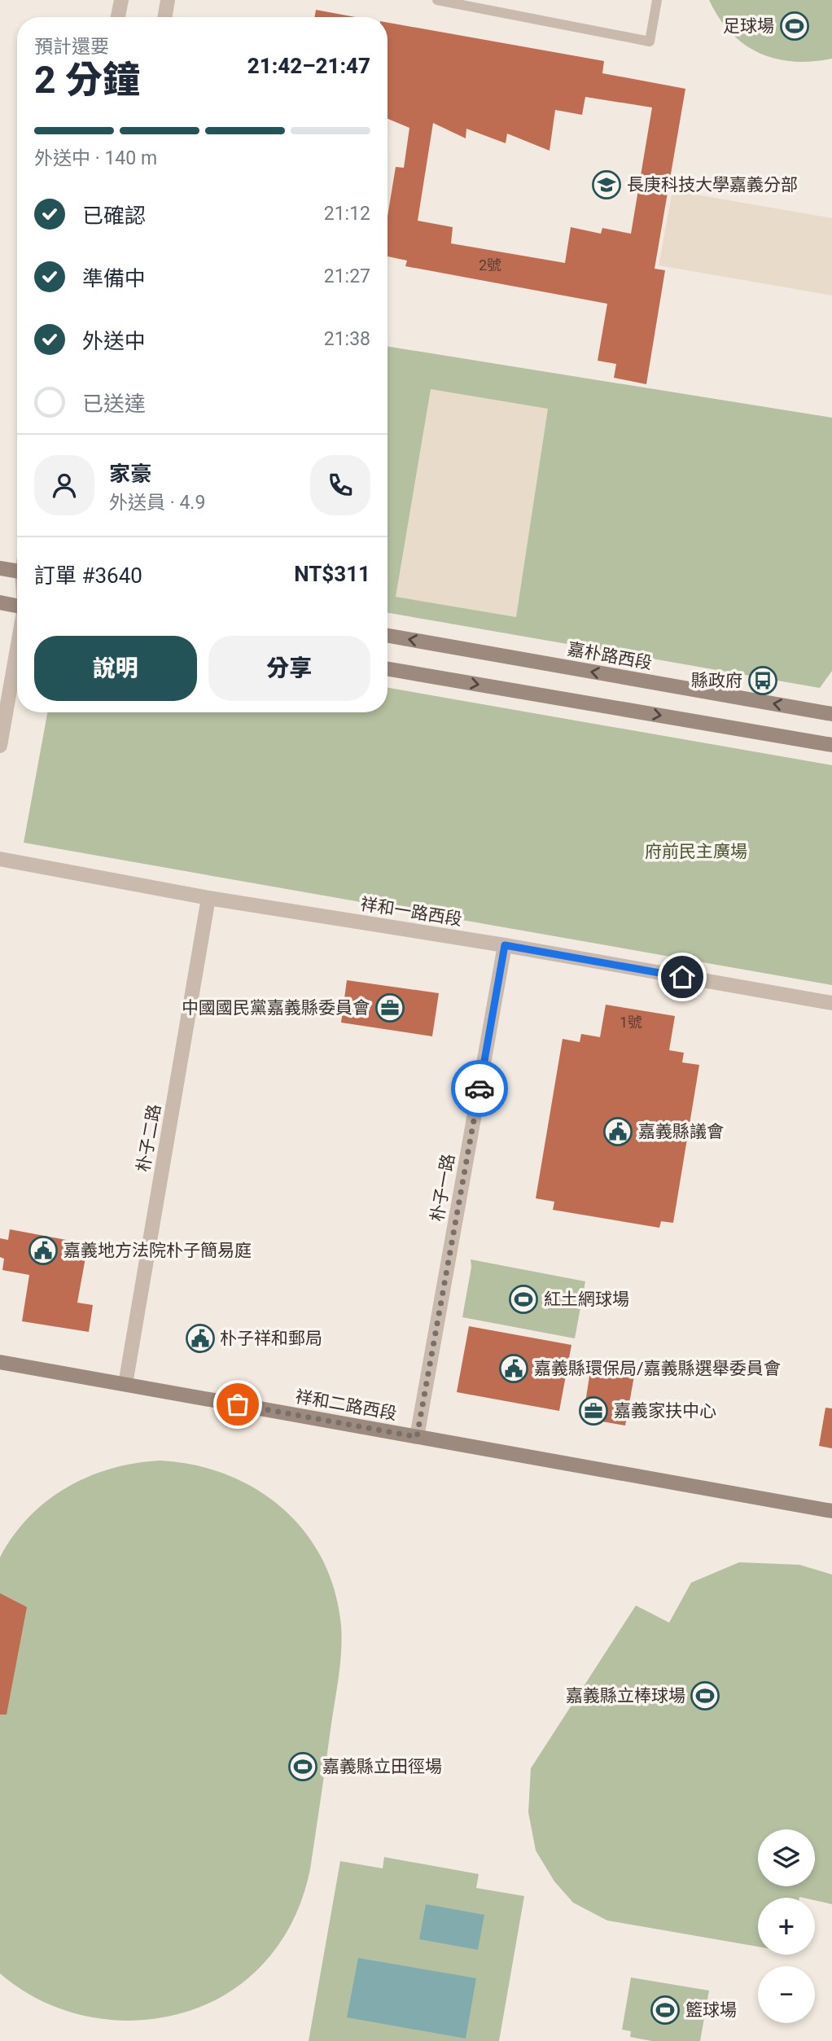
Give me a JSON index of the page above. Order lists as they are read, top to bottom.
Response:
{
  "streets": {
    "main road": ["嘉朴路西段", "祥和二路西段"],
    "street": ["祥和一路西段", "朴子二路", "朴子一路"]
  },
  "crossings": [
    ["祥和一路西段", "朴子二路"],
    ["祥和一路西段", "朴子一路"],
    ["朴子二路", "祥和二路西段"],
    ["朴子一路", "祥和二路西段"]
  ],
  "parks": ["府前民主廣場"],
  "places": {
    "sports": [
      "足球場",
      "紅土網球場",
      "嘉義縣立棒球場",
      "嘉義縣立田徑場",
      "籃球場"
    ],
    "school or university": ["長庚科技大學嘉義分部"],
    "bus stop": ["縣政府"],
    "office": ["中國國民黨嘉義縣委員會", "嘉義家扶中心"],
    "public building": [
      "嘉義縣議會",
      "嘉義地方法院朴子簡易庭",
      "朴子祥和郵局",
      "嘉義縣環保局/嘉義縣選舉委員會"
    ]
  },
  "house_numbers": ["2號", "1號"],
  "page": {
    "heading": ["2 分鐘", "預計還要", "21:42–21:47"],
    "panel": [
      "家豪",
      "外送員 · 4.9",
      "訂單 #3640",
      "NT$311"
    ],
    "bar": "外送中 · 140 m",
    "list": [
      ["已確認", "21:12"],
      ["準備中", "21:27"],
      ["外送中", "21:38"],
      "已送達"
    ],
    "buttons": ["說明", "分享"],
    "map_buttons": ["+", "−"]
  }
}
